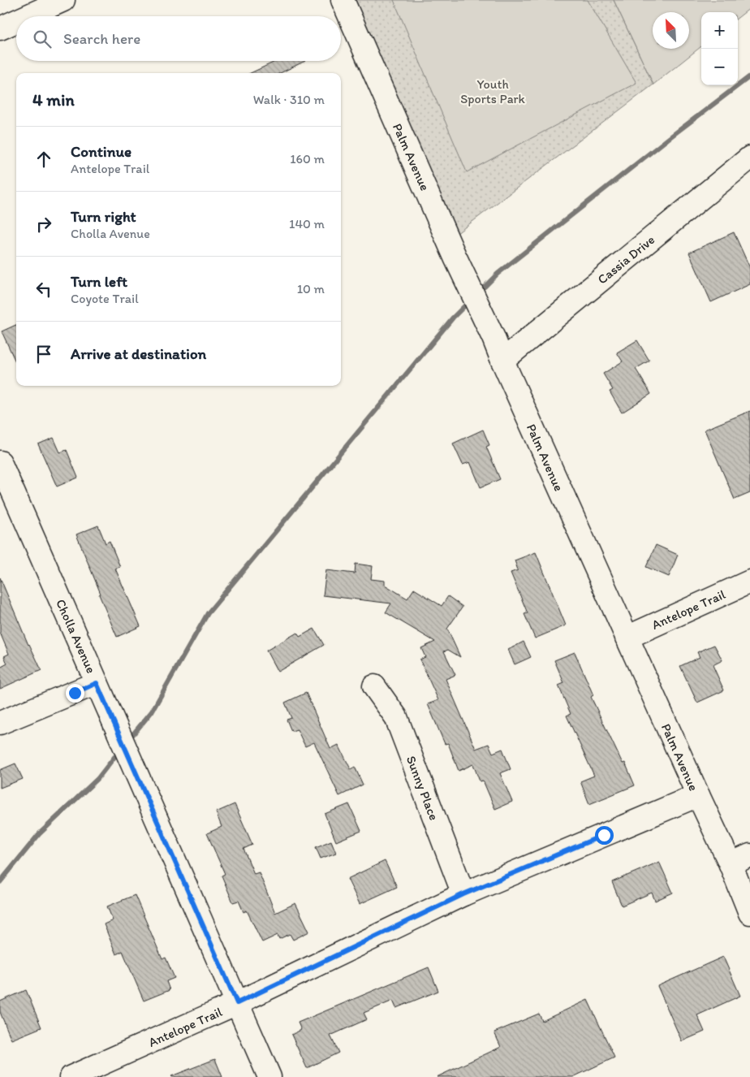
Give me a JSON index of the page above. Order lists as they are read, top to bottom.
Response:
{
  "streets": {
    "street": [
      "Palm Avenue",
      "Cassia Drive",
      "Antelope Trail",
      "Cholla Avenue",
      "Sunny Place"
    ]
  },
  "crossings": [
    ["Palm Avenue", "Cassia Drive"],
    ["Palm Avenue", "Antelope Trail"],
    ["Antelope Trail", "Cholla Avenue"],
    ["Antelope Trail", "Sunny Place"]
  ],
  "parks": ["Youth Sports Park"],
  "north": "top left",
  "page": {
    "map_buttons": ["+", "−"],
    "search": "Search here",
    "heading": ["4 min", "Walk · 310 m"],
    "list": [
      ["Continue", "Antelope Trail", "160 m"],
      ["Turn right", "Cholla Avenue", "140 m"],
      ["Turn left", "Coyote Trail", "10 m"],
      "Arrive at destination"
    ]
  }
}
